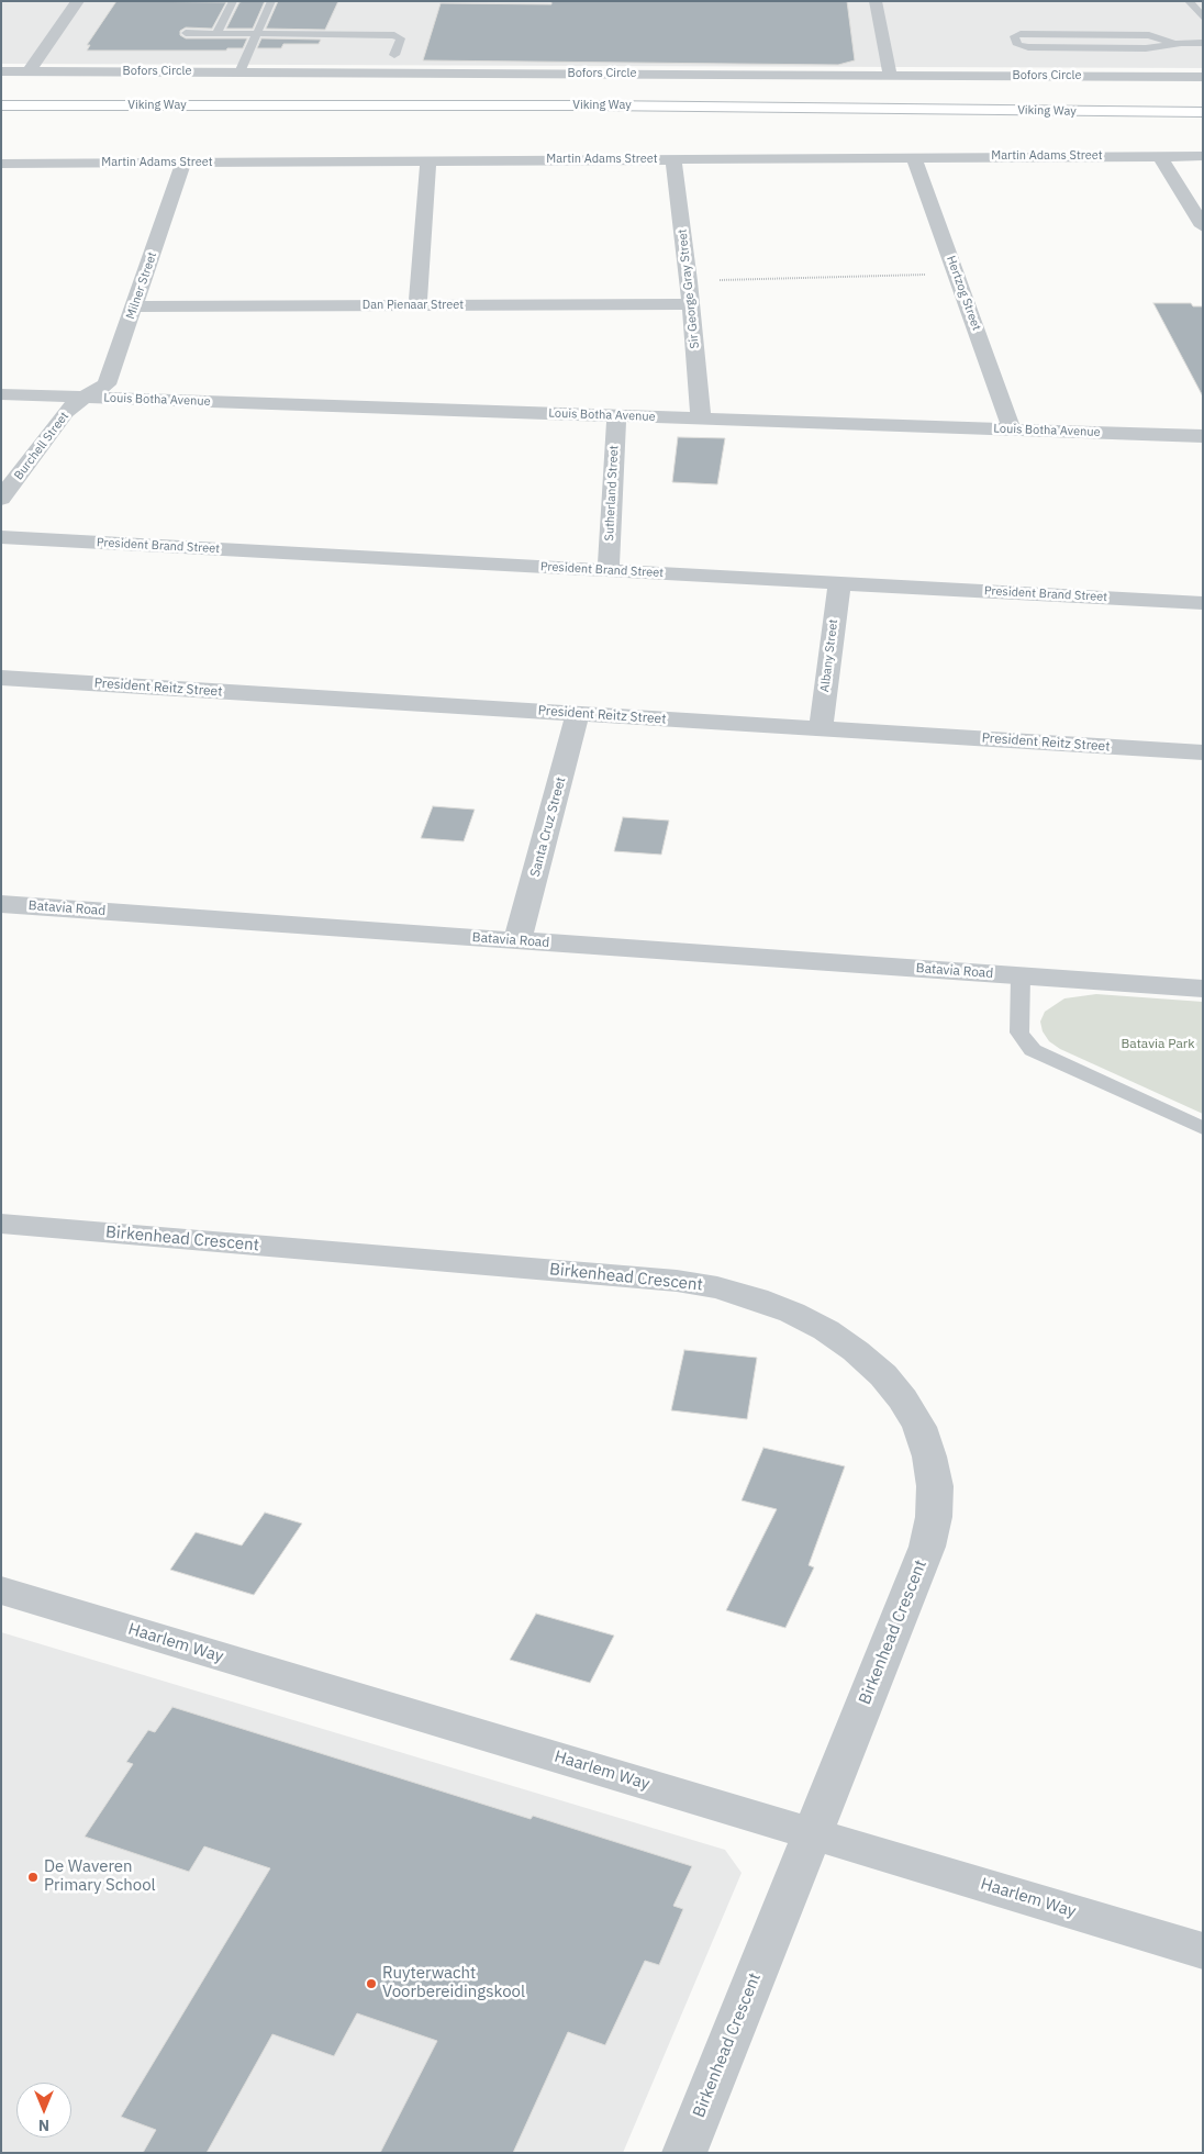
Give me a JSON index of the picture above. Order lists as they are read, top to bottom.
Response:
{
  "streets": {
    "main road": ["Viking Way"],
    "street": [
      "Bofors Circle",
      "Martin Adams Street",
      "Milner Street",
      "Sir George Gray Street",
      "Hertzog Street",
      "Dan Pienaar Street",
      "Louis Botha Avenue",
      "Burchell Street",
      "Sutherland Street",
      "President Brand Street",
      "Albany Street",
      "President Reitz Street",
      "Santa Cruz Street",
      "Batavia Road",
      "Birkenhead Crescent",
      "Haarlem Way"
    ]
  },
  "crossings": [
    ["Martin Adams Street", "Milner Street"],
    ["Martin Adams Street", "Sir George Gray Street"],
    ["Martin Adams Street", "Hertzog Street"],
    ["Milner Street", "Dan Pienaar Street"],
    ["Milner Street", "Louis Botha Avenue"],
    ["Milner Street", "Burchell Street"],
    ["Sir George Gray Street", "Dan Pienaar Street"],
    ["Sir George Gray Street", "Louis Botha Avenue"],
    ["Hertzog Street", "Louis Botha Avenue"],
    ["Louis Botha Avenue", "Burchell Street"],
    ["Louis Botha Avenue", "Sutherland Street"],
    ["Sutherland Street", "President Brand Street"],
    ["President Brand Street", "Albany Street"],
    ["Albany Street", "President Reitz Street"],
    ["President Reitz Street", "Santa Cruz Street"],
    ["Santa Cruz Street", "Batavia Road"],
    ["Birkenhead Crescent", "Haarlem Way"]
  ],
  "parks": ["Batavia Park"],
  "places": ["De Waveren Primary School", "Ruyterwacht Voorbereidingskool"],
  "north": "bottom"
}
